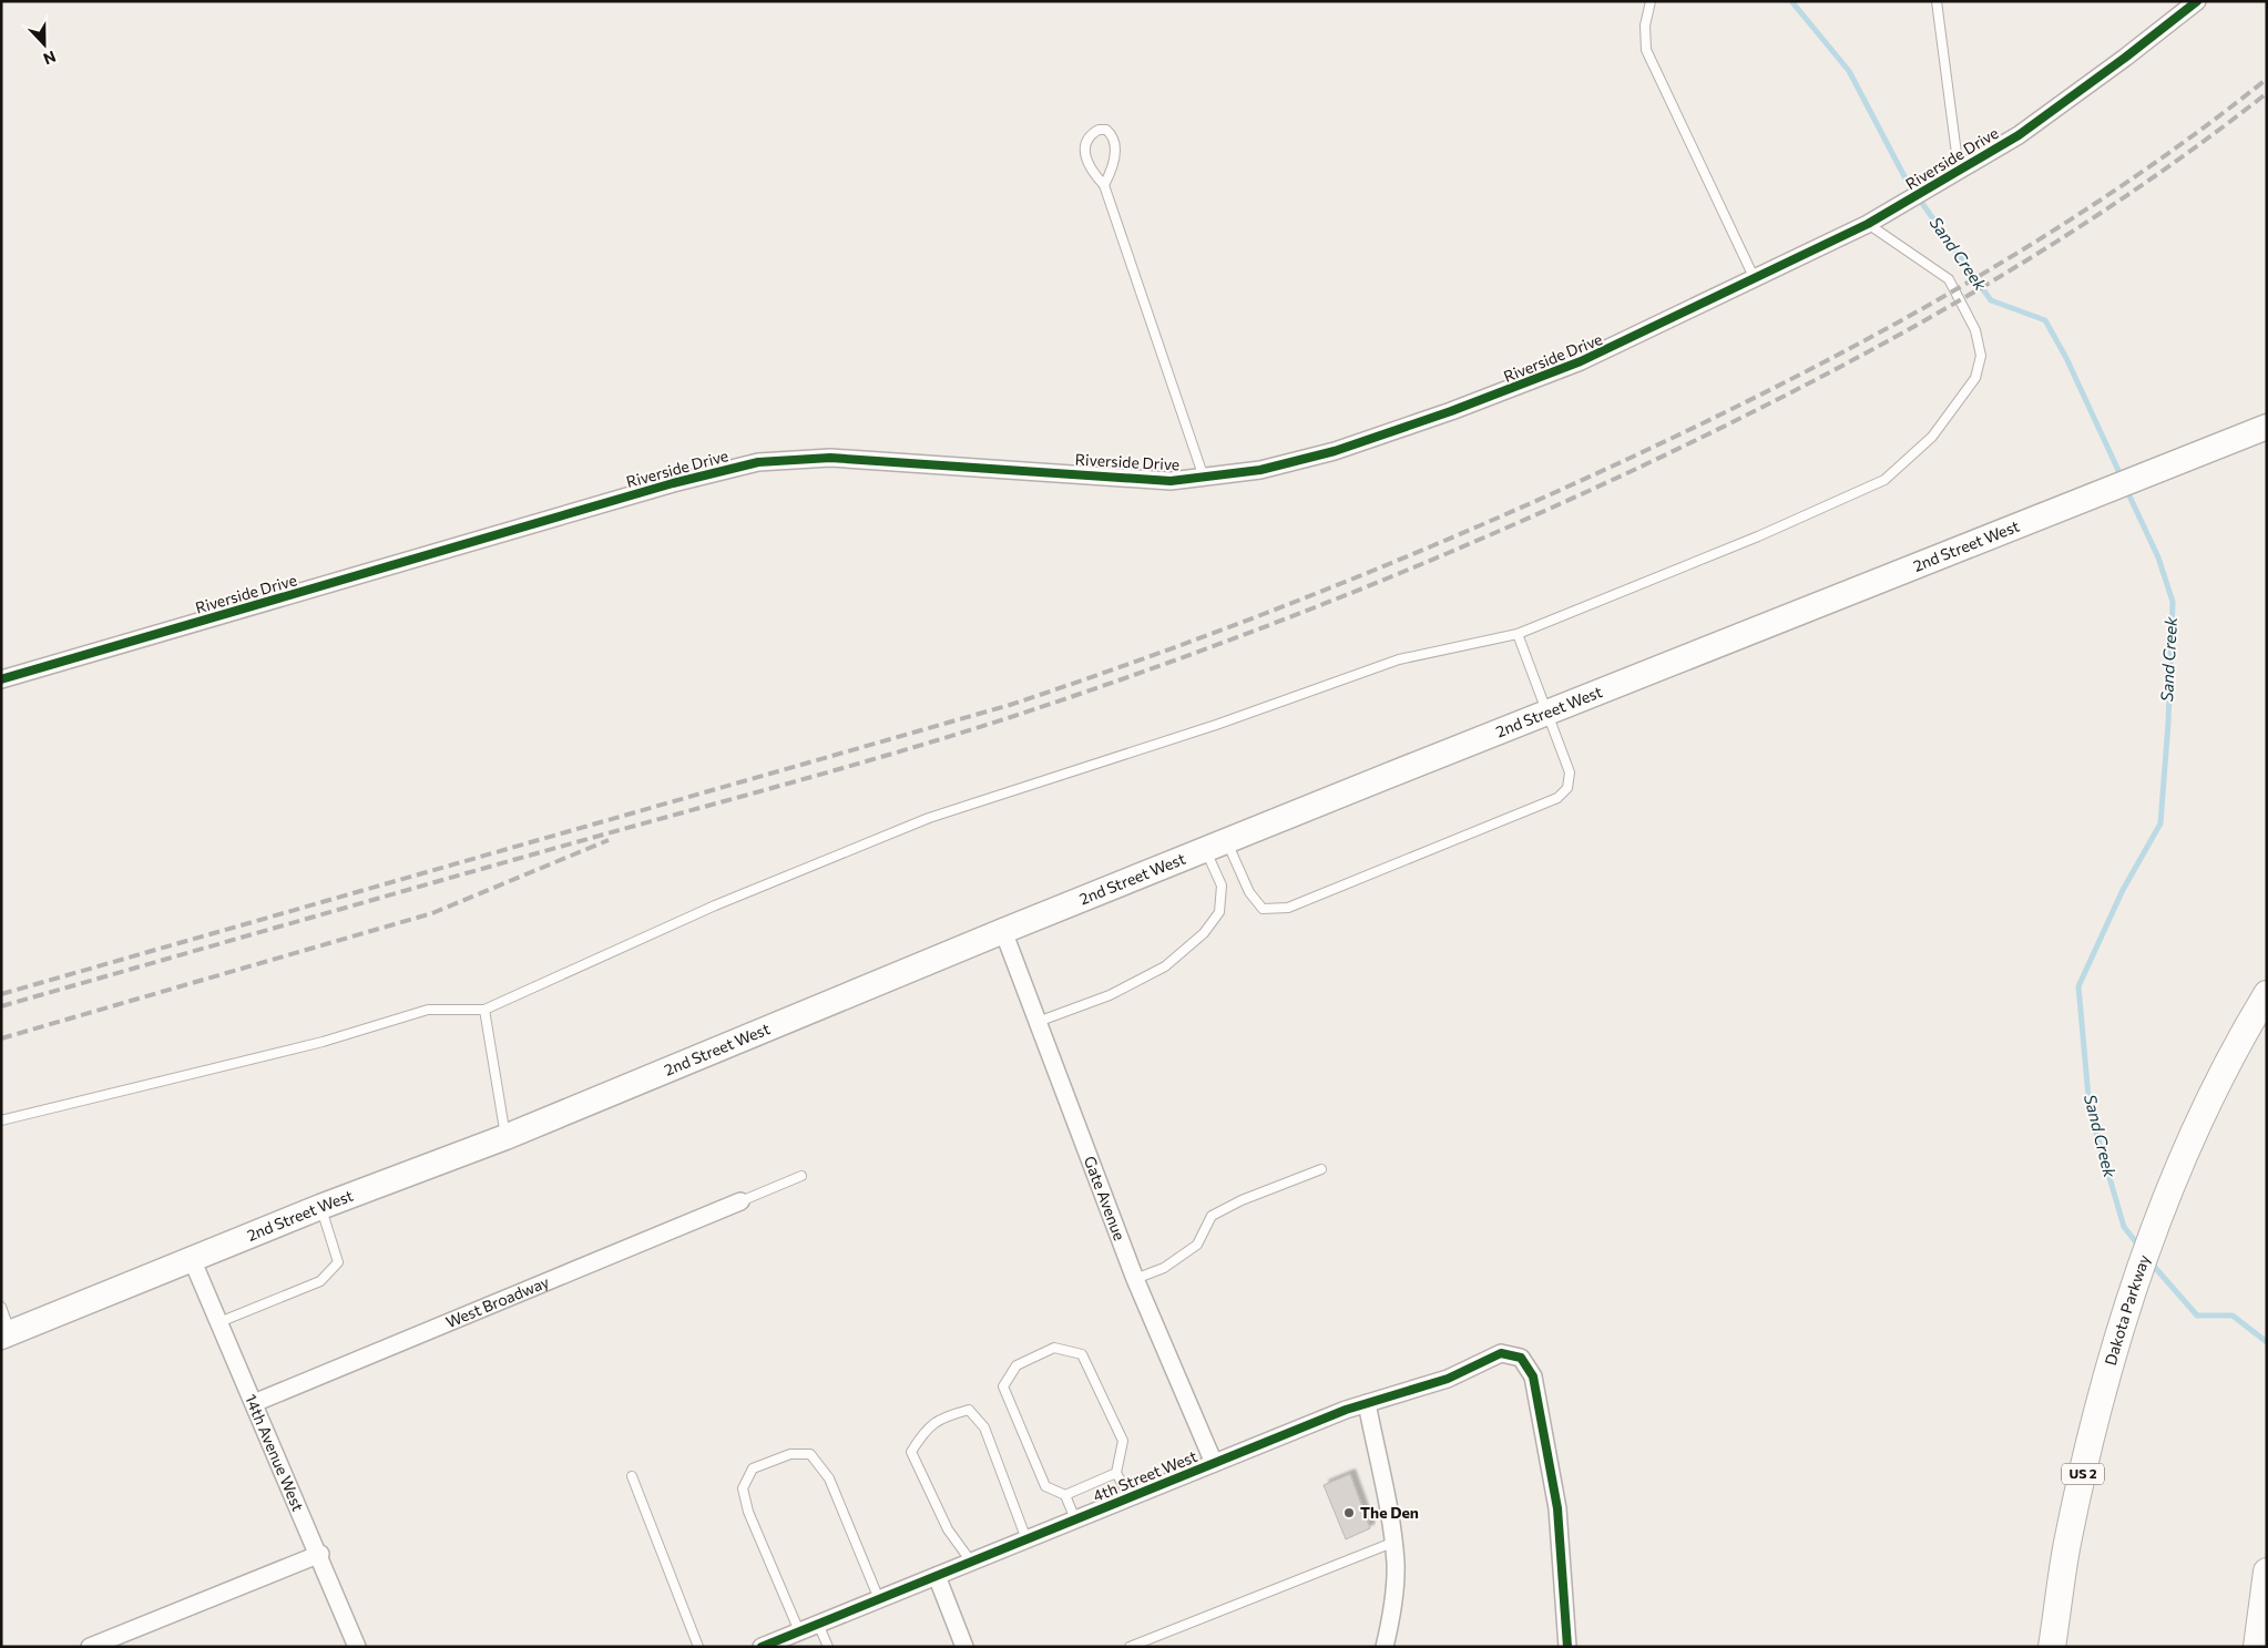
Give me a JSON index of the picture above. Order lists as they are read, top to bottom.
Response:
{
  "streets": {
    "highway": ["Dakota Parkway", "US 2"],
    "main road": ["2nd Street West"],
    "street": [
      "Riverside Drive",
      "Gate Avenue",
      "West Broadway",
      "14th Avenue West",
      "4th Street West"
    ]
  },
  "crossings": [
    ["2nd Street West", "Gate Avenue"],
    ["2nd Street West", "14th Avenue West"],
    ["Gate Avenue", "4th Street West"],
    ["West Broadway", "14th Avenue West"]
  ],
  "water": ["Sand Creek"],
  "places": ["The Den"],
  "north": "bottom"
}
